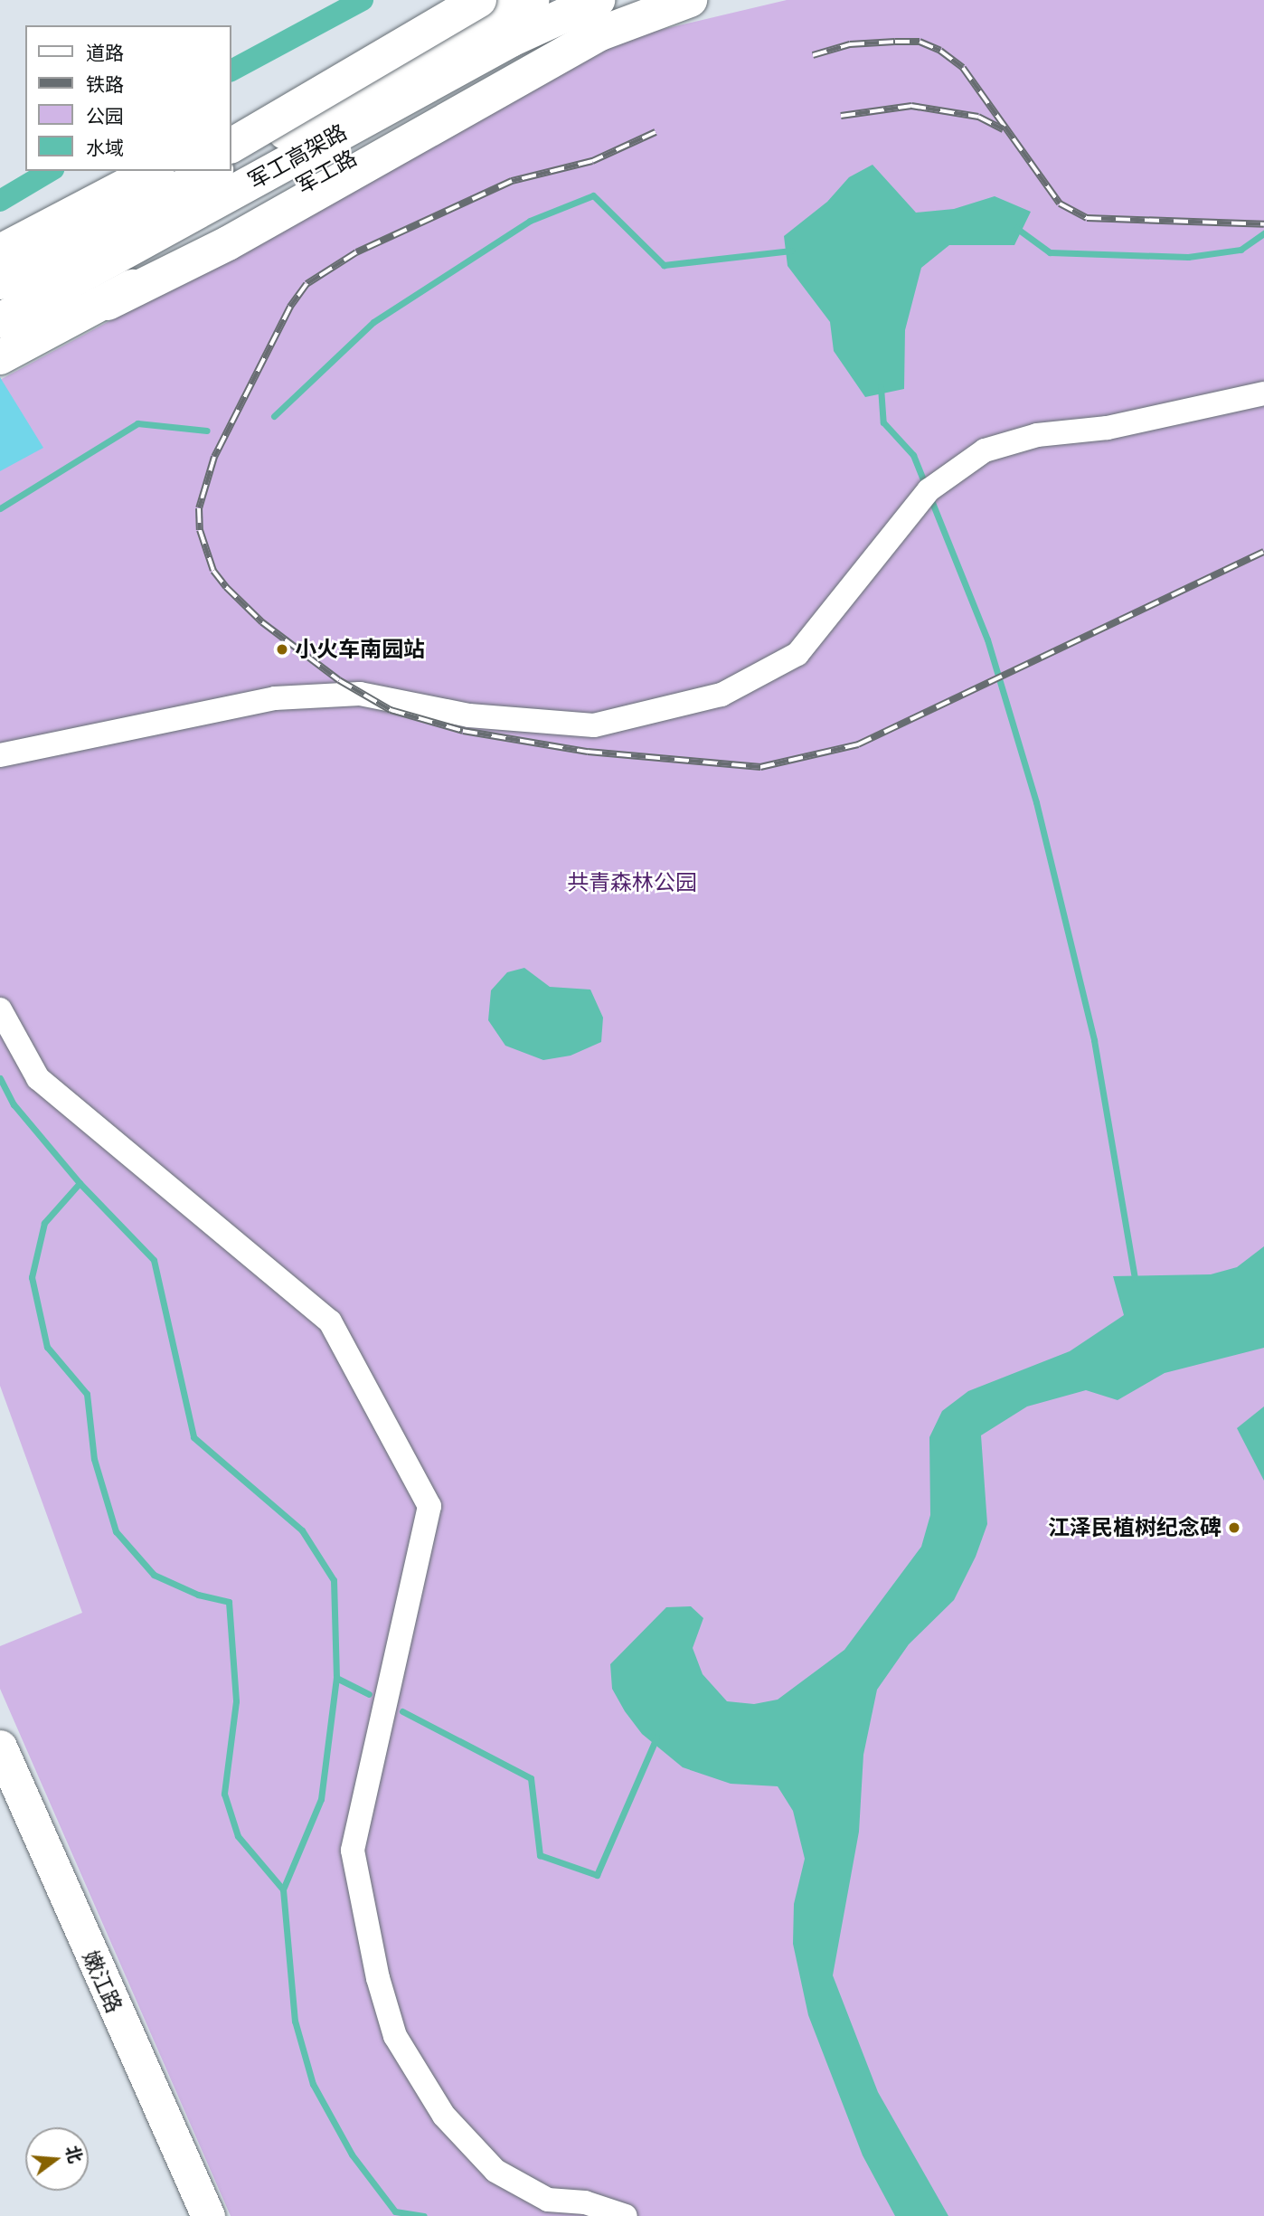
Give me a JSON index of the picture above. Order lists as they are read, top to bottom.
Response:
{
  "streets": {
    "main road": ["军工高架路", "军工路"],
    "street": ["嫩江路"]
  },
  "parks": ["共青森林公园"],
  "places": ["小火车南园站", "江泽民植树纪念碑"],
  "legend": [
    "道路",
    "铁路",
    "公园",
    "水域"
  ],
  "north": "right"
}
